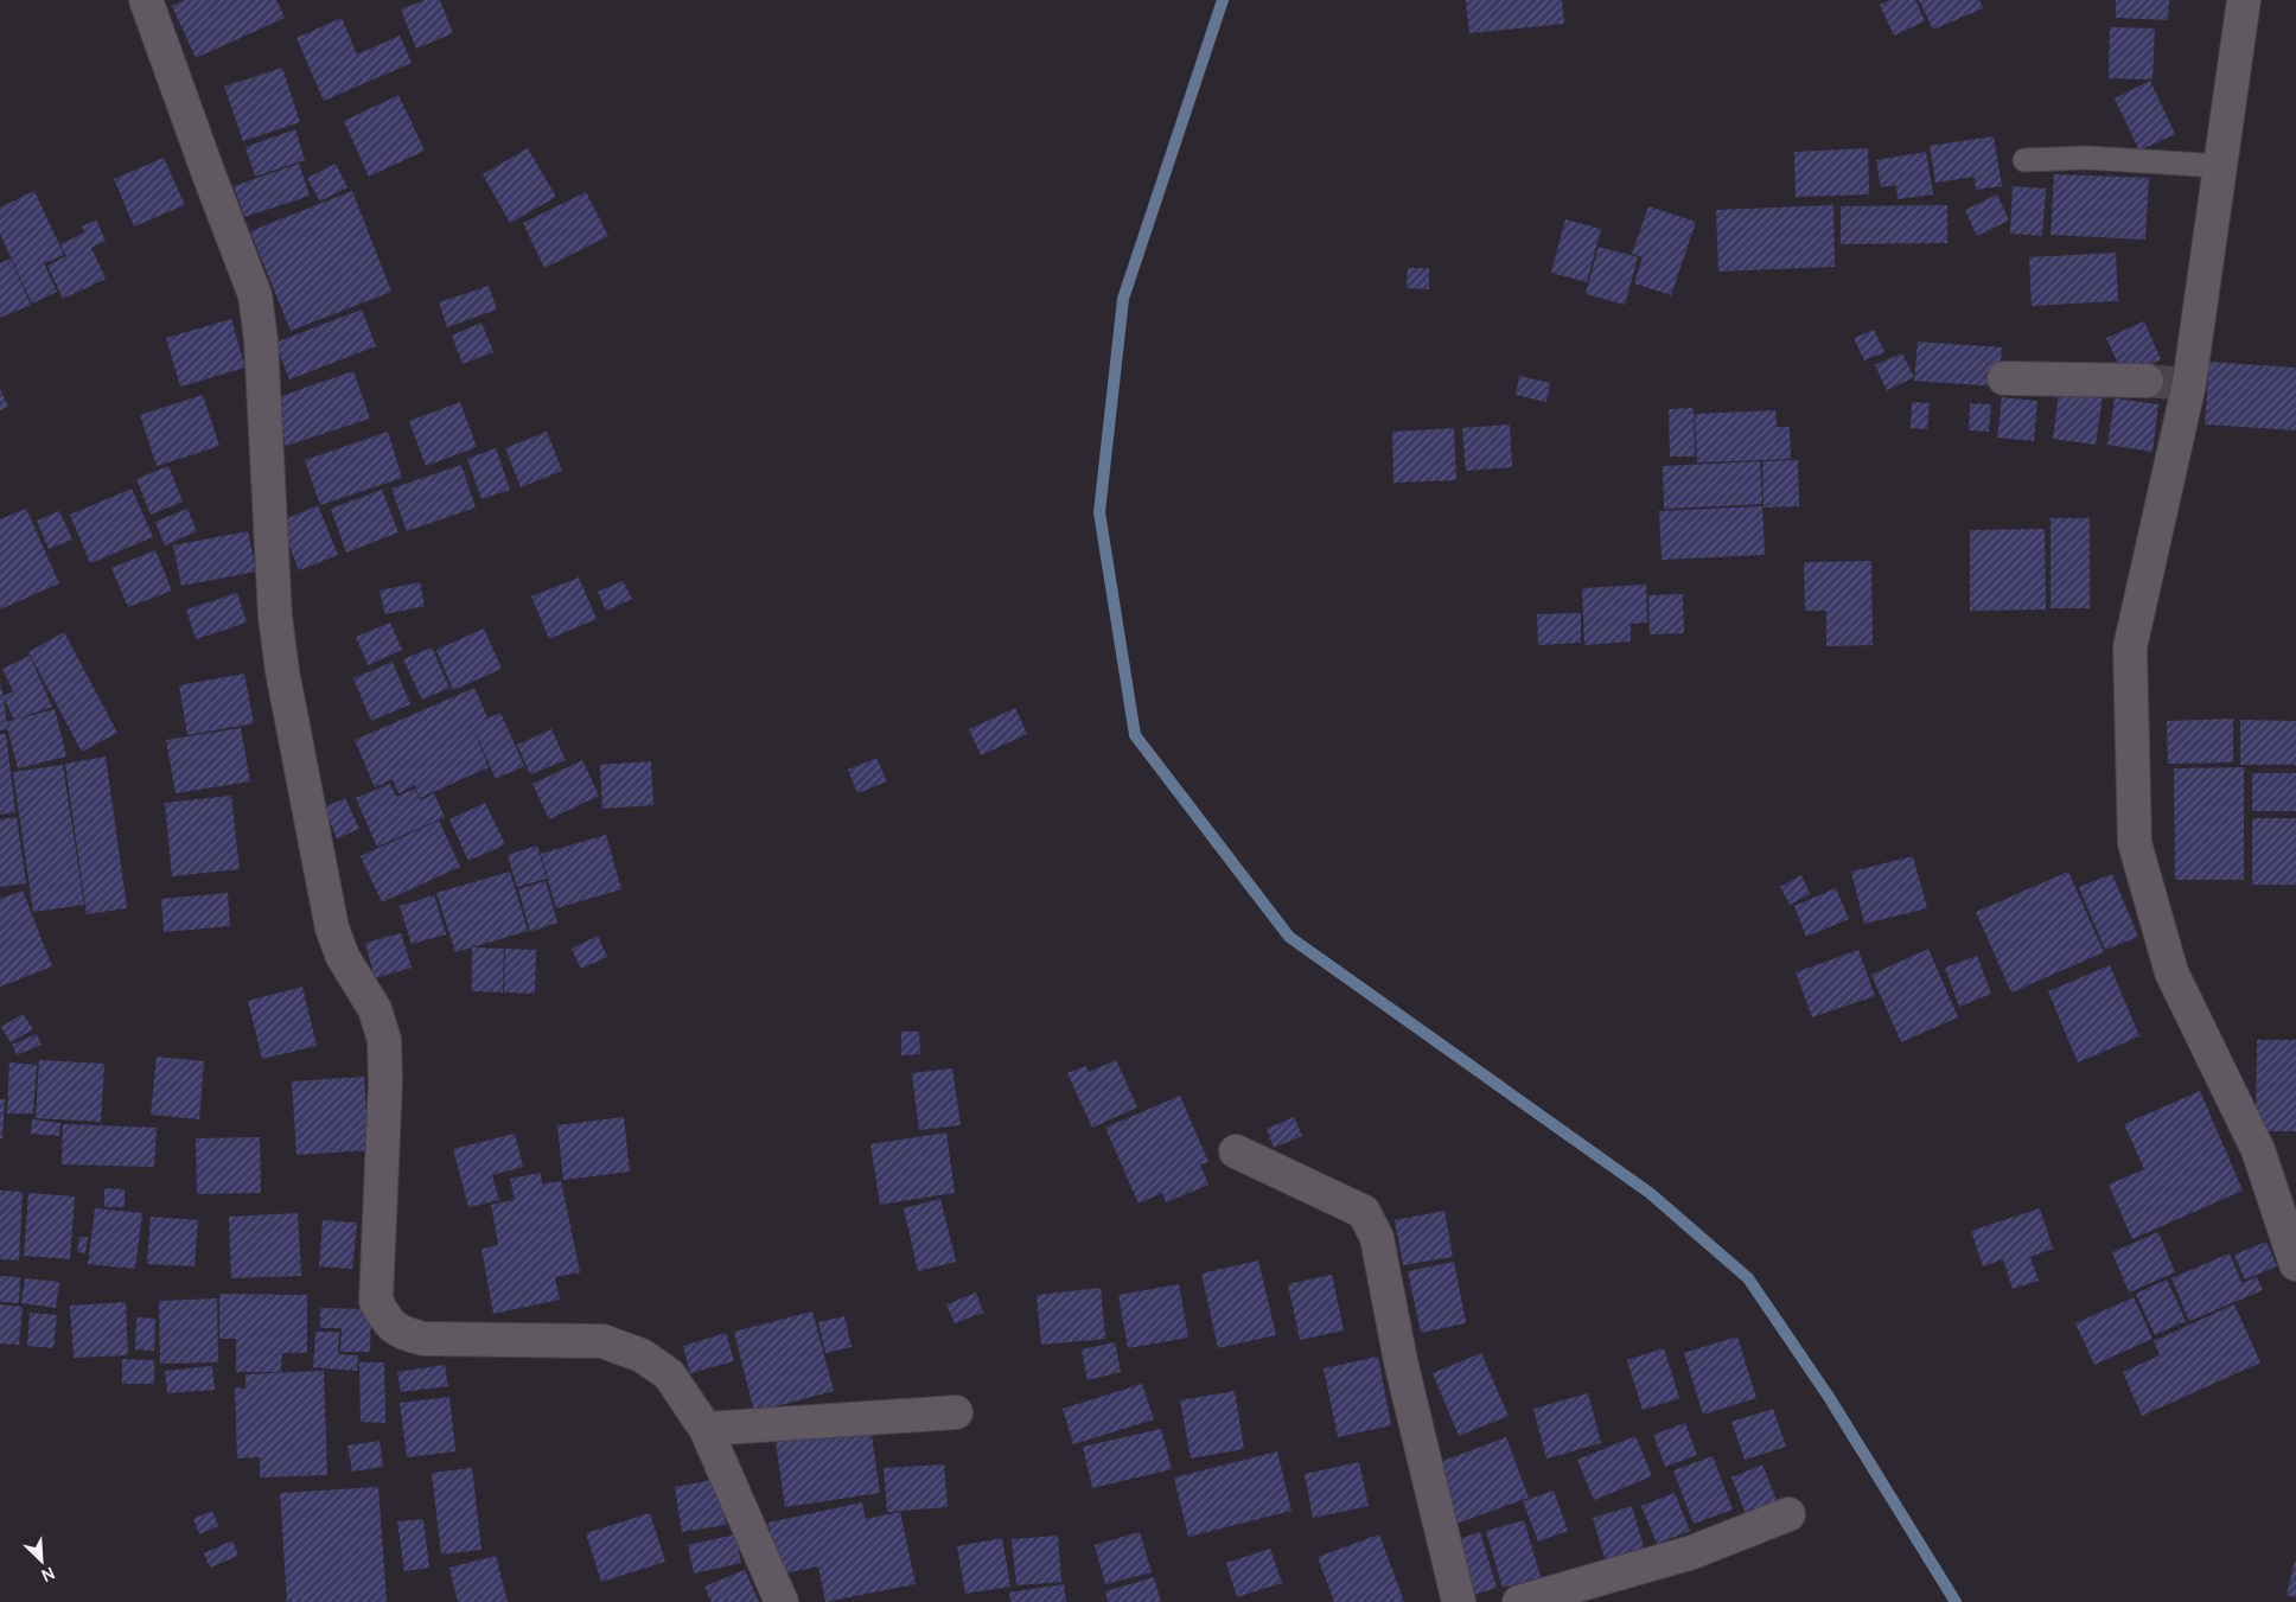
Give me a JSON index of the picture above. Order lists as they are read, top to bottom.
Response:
{
  "north": "bottom right"
}
